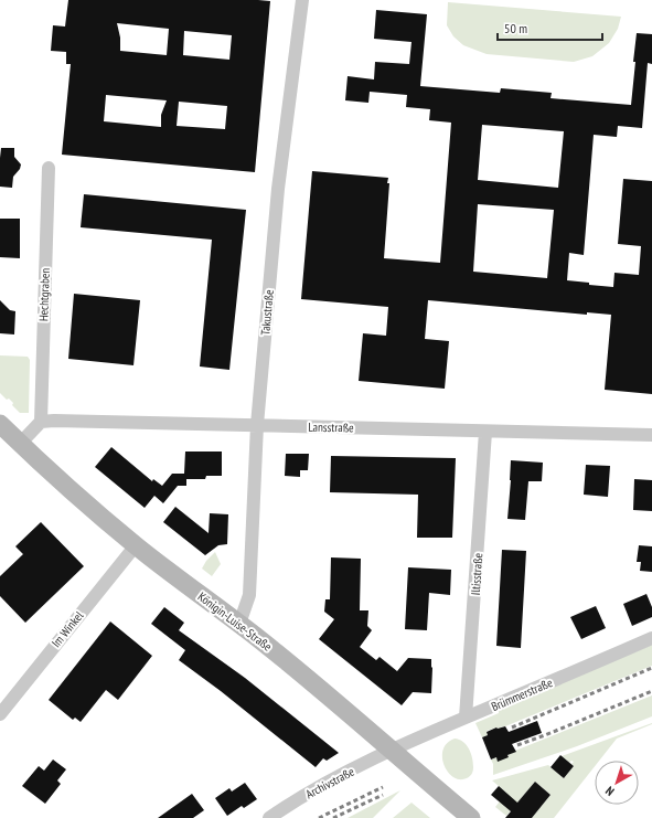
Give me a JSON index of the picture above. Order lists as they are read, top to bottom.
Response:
{
  "streets": {
    "main road": ["Königin-Luise-Straße"],
    "street": [
      "Hechtgraben",
      "Takustraße",
      "Lansstraße",
      "Iltisstraße",
      "Im Winkel",
      "Brümmerstraße",
      "Archivstraße"
    ]
  },
  "crossings": [
    ["Hechtgraben", "Lansstraße"],
    ["Takustraße", "Lansstraße"],
    ["Takustraße", "Königin-Luise-Straße"],
    ["Lansstraße", "Iltisstraße"],
    ["Iltisstraße", "Brümmerstraße"],
    ["Königin-Luise-Straße", "Im Winkel"],
    ["Königin-Luise-Straße", "Brümmerstraße"],
    ["Königin-Luise-Straße", "Archivstraße"],
    ["Brümmerstraße", "Archivstraße"]
  ],
  "scale_bar": "50 m",
  "north": "bottom left"
}
